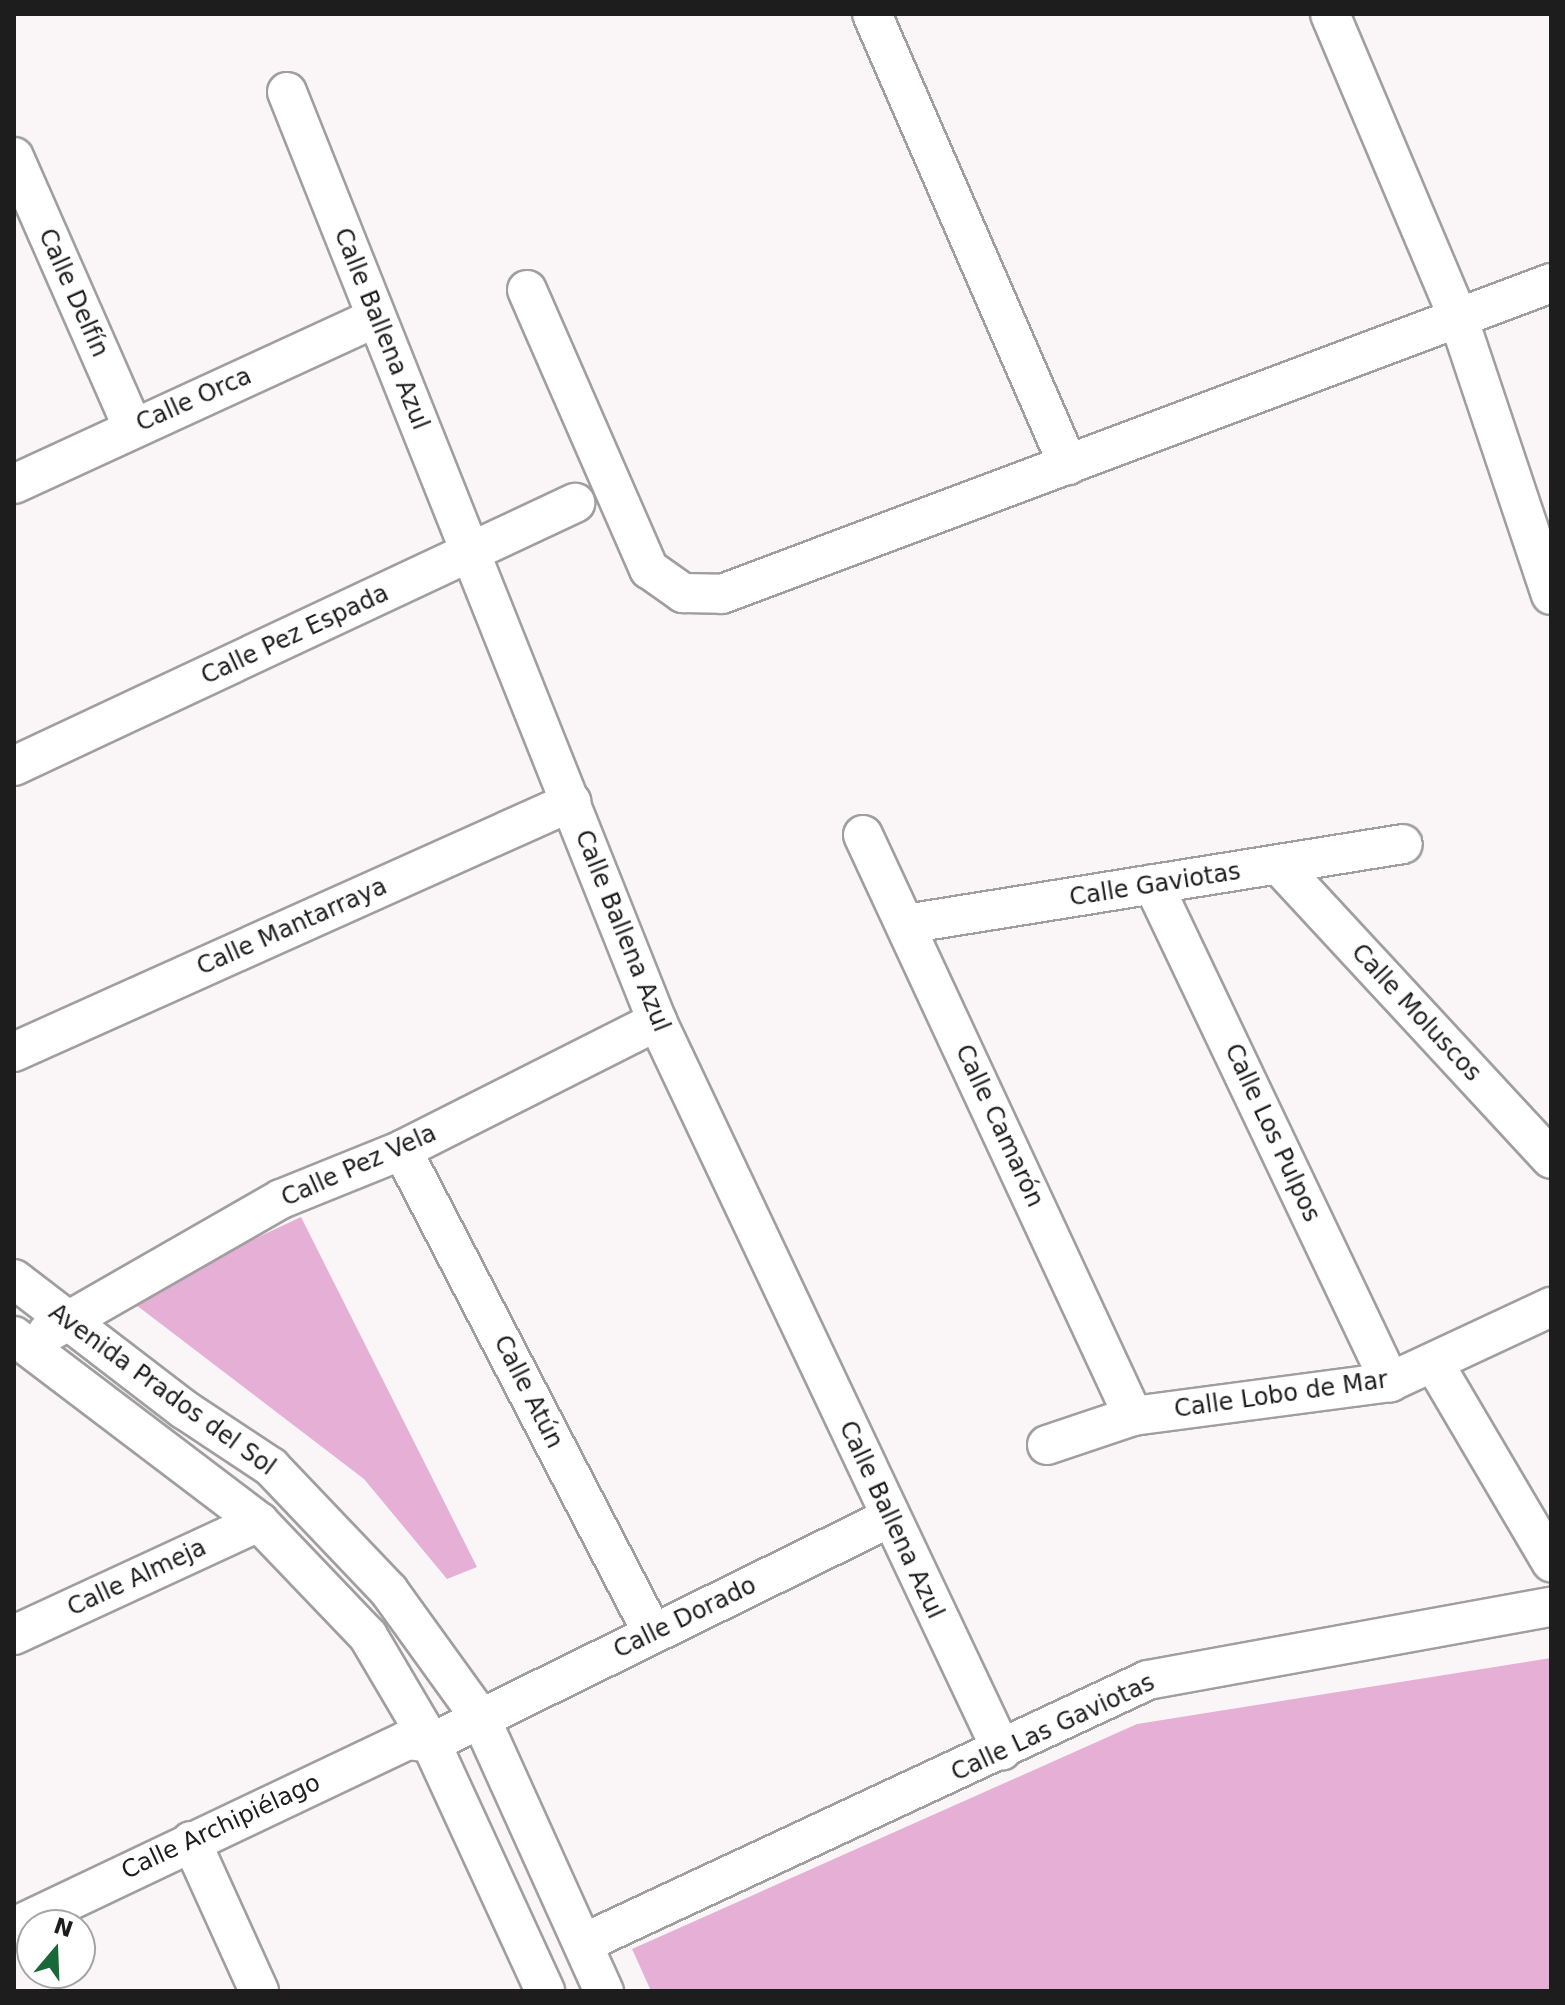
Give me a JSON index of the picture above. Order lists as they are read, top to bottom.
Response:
{
  "streets": {
    "street": [
      "Calle Delfín",
      "Calle Ballena Azul",
      "Calle Orca",
      "Calle Pez Espada",
      "Calle Gaviotas",
      "Calle Mantarraya",
      "Calle Moluscos",
      "Calle Camarón",
      "Calle Los Pulpos",
      "Calle Pez Vela",
      "Avenida Prados del Sol",
      "Calle Atún",
      "Calle Lobo de Mar",
      "Calle Almeja",
      "Calle Dorado",
      "Calle Las Gaviotas",
      "Calle Archipiélago"
    ]
  },
  "crossings": [
    ["Calle Delfín", "Calle Orca"],
    ["Calle Ballena Azul", "Calle Orca"],
    ["Calle Ballena Azul", "Calle Pez Espada"],
    ["Calle Ballena Azul", "Calle Mantarraya"],
    ["Calle Ballena Azul", "Calle Pez Vela"],
    ["Calle Ballena Azul", "Calle Dorado"],
    ["Calle Ballena Azul", "Calle Las Gaviotas"],
    ["Calle Gaviotas", "Calle Moluscos"],
    ["Calle Gaviotas", "Calle Camarón"],
    ["Calle Gaviotas", "Calle Los Pulpos"],
    ["Calle Camarón", "Calle Lobo de Mar"],
    ["Calle Los Pulpos", "Calle Lobo de Mar"],
    ["Calle Pez Vela", "Avenida Prados del Sol"],
    ["Calle Pez Vela", "Calle Atún"],
    ["Avenida Prados del Sol", "Calle Almeja"],
    ["Avenida Prados del Sol", "Calle Dorado"],
    ["Avenida Prados del Sol", "Calle Las Gaviotas"],
    ["Avenida Prados del Sol", "Calle Archipiélago"],
    ["Calle Atún", "Calle Dorado"],
    ["Calle Dorado", "Calle Archipiélago"]
  ],
  "north": "top"
}
